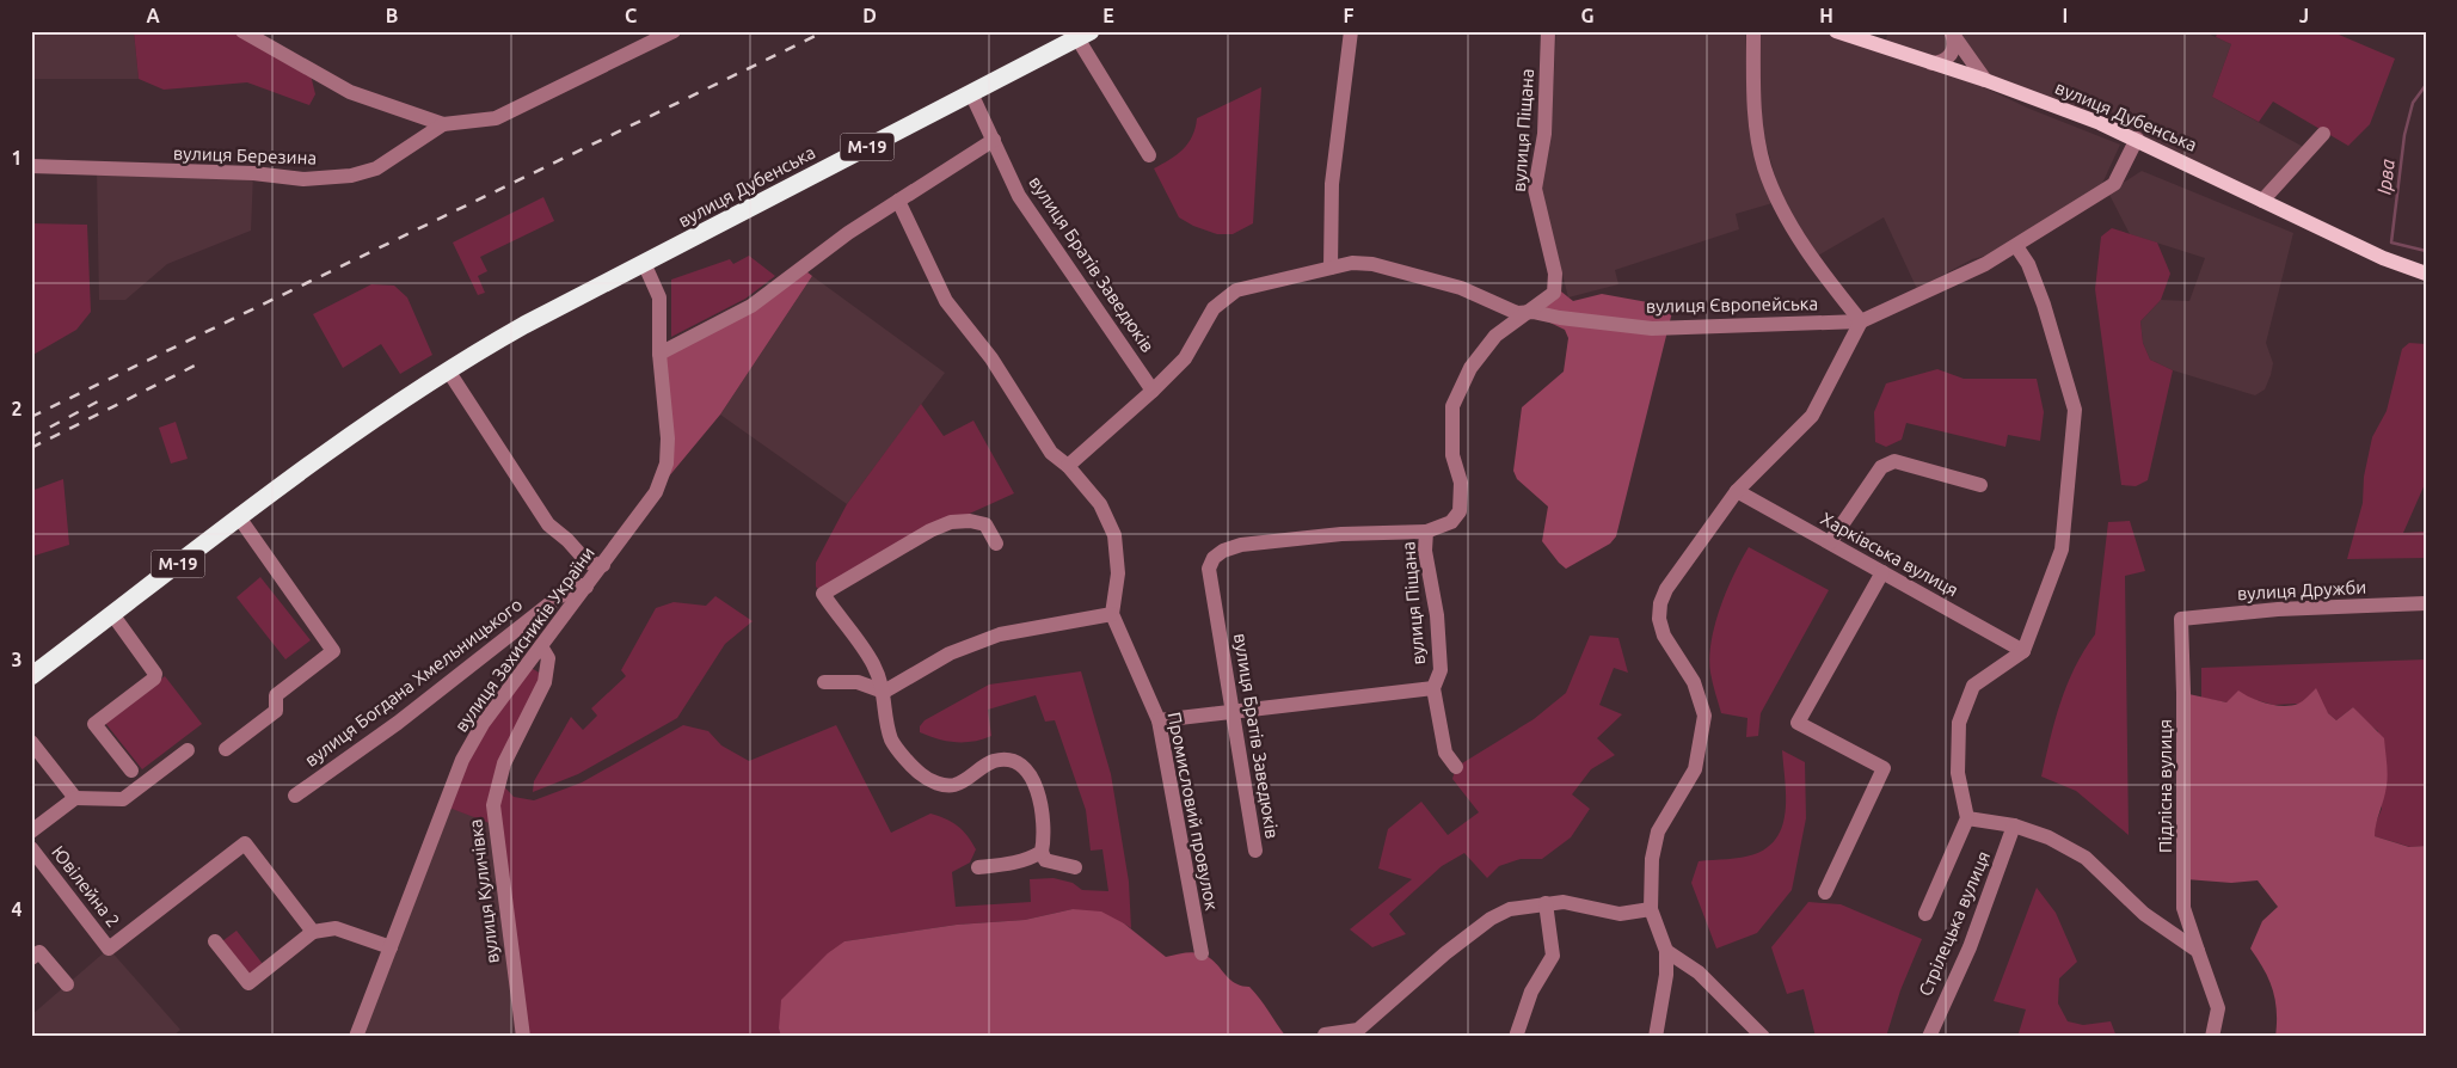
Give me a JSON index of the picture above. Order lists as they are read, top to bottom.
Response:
{
  "streets": {
    "highway": ["вулиця Дубенська", "М-19"],
    "street": [
      "вулиця Піщана",
      "вулиця Березина",
      "вулиця Братів Заведюків",
      "вулиця Європейська",
      "Харківська вулиця",
      "вулиця Дружби",
      "вулиця Захисників України",
      "вулиця Богдана Хмельницького",
      "Підлісна вулиця",
      "Промисловий провулок",
      "Ювілейна 2",
      "вулиця Куличівка",
      "Стрілецька вулиця"
    ]
  },
  "crossings": [
    ["вулиця Дубенська", "М-19"],
    ["вулиця Дубенська", "вулиця Братів Заведюків"],
    ["вулиця Дубенська", "вулиця Європейська"],
    ["вулиця Дубенська", "вулиця Захисників України"],
    ["вулиця Піщана", "вулиця Братів Заведюків"],
    ["вулиця Піщана", "вулиця Європейська"],
    ["М-19", "вулиця Захисників України"],
    ["вулиця Братів Заведюків", "вулиця Європейська"],
    ["вулиця Дружби", "Підлісна вулиця"],
    ["вулиця Захисників України", "вулиця Богдана Хмельницького"],
    ["вулиця Захисників України", "вулиця Куличівка"]
  ],
  "water": ["Ірва"],
  "grid": {
    "columns": [
      "A",
      "B",
      "C",
      "D",
      "E",
      "F",
      "G",
      "H",
      "I",
      "J"
    ],
    "rows": [
      "1",
      "2",
      "3",
      "4"
    ]
  }
}
